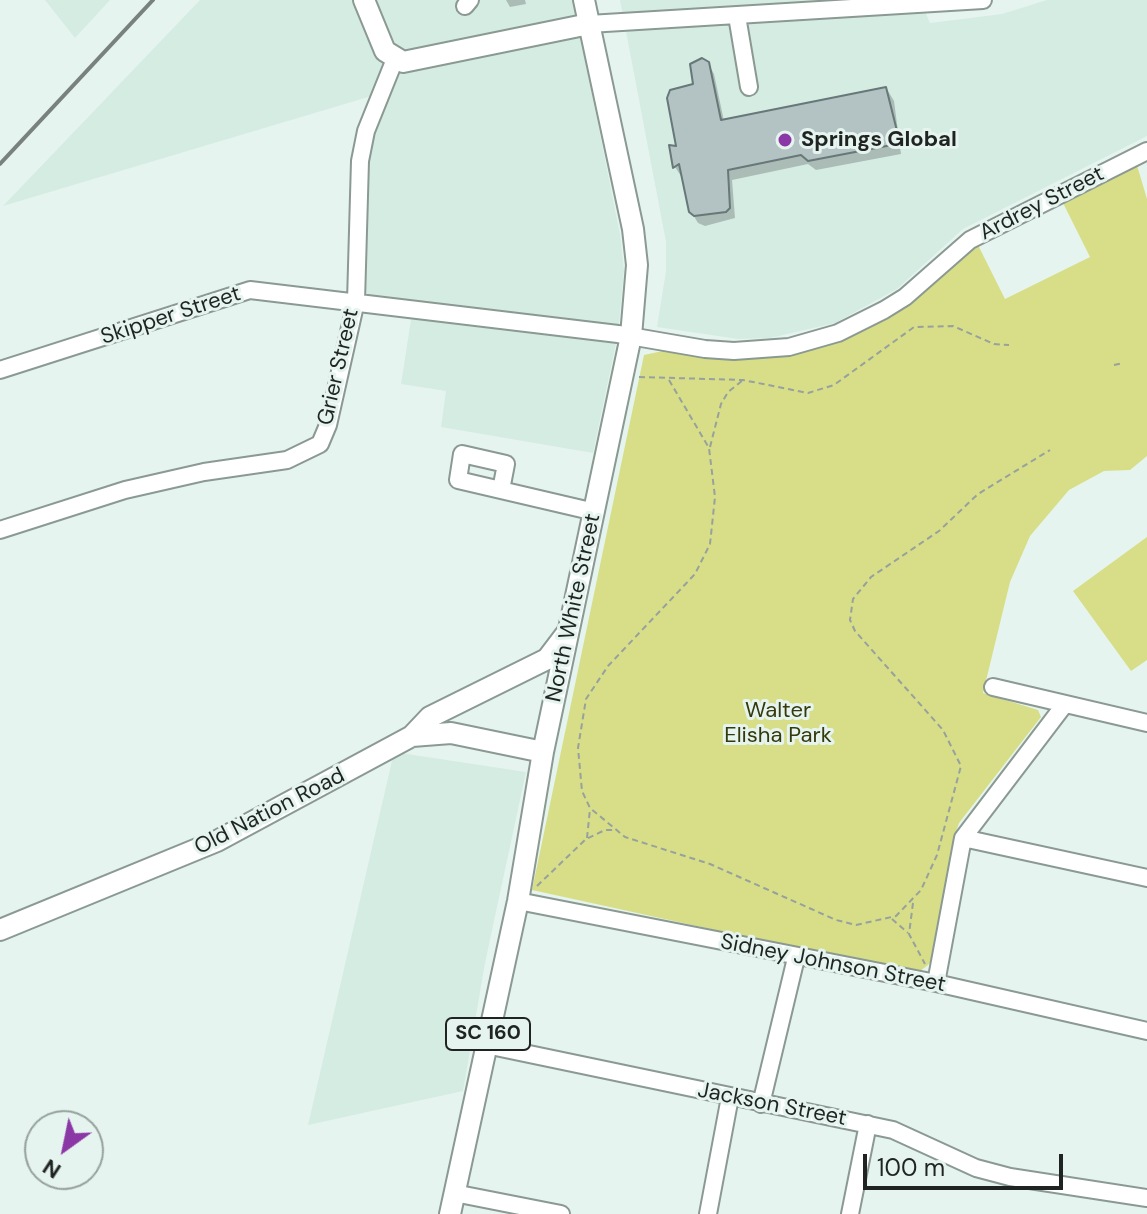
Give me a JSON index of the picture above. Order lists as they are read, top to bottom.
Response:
{
  "streets": {
    "main road": ["North White Street", "Old Nation Road", "SC 160"],
    "street": [
      "Ardrey Street",
      "Skipper Street",
      "Grier Street",
      "Sidney Johnson Street",
      "Jackson Street"
    ]
  },
  "crossings": [
    ["Ardrey Street", "Skipper Street"],
    ["Ardrey Street", "North White Street"],
    ["Skipper Street", "Grier Street"],
    ["Skipper Street", "North White Street"],
    ["North White Street", "Old Nation Road"],
    ["North White Street", "Sidney Johnson Street"],
    ["North White Street", "Jackson Street"]
  ],
  "parks": ["Walter Elisha Park"],
  "places": ["Springs Global"],
  "scale_bar": "100 m",
  "north": "bottom left"
}
